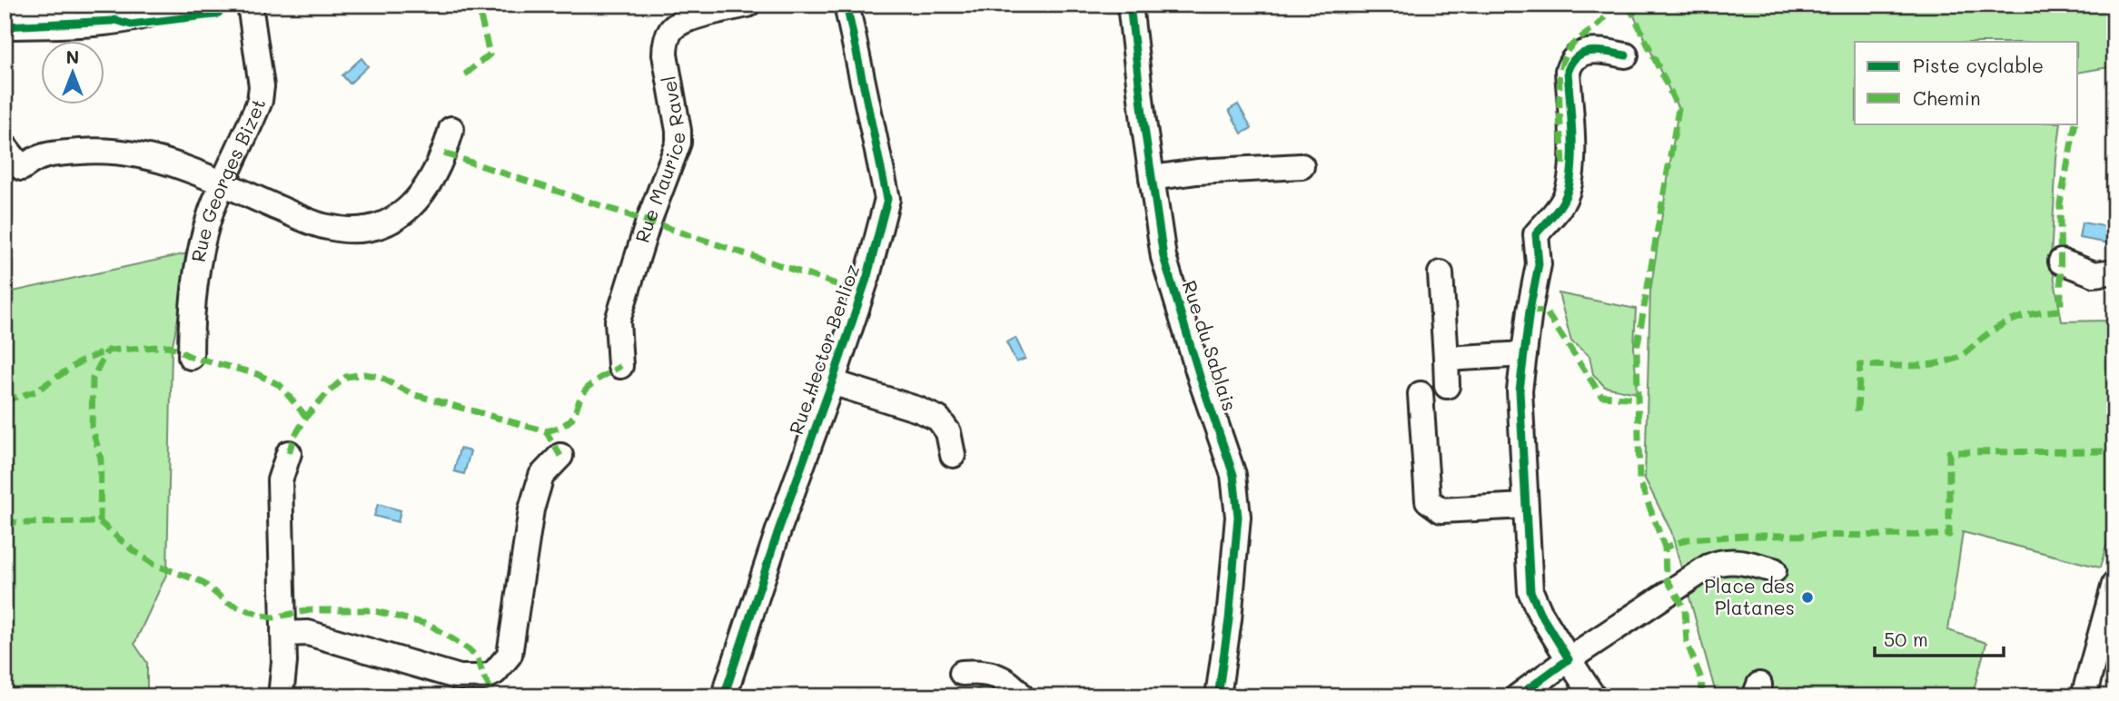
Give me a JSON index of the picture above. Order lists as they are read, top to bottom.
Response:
{
  "streets": {
    "street": [
      "Rue Maurice Ravel",
      "Rue Georges Bizet",
      "Rue du Sablais",
      "Rue Hector Berlioz"
    ]
  },
  "places": ["Place des Platanes"],
  "legend": ["Piste cyclable", "Chemin"],
  "scale_bar": "50 m",
  "north": "top"
}
